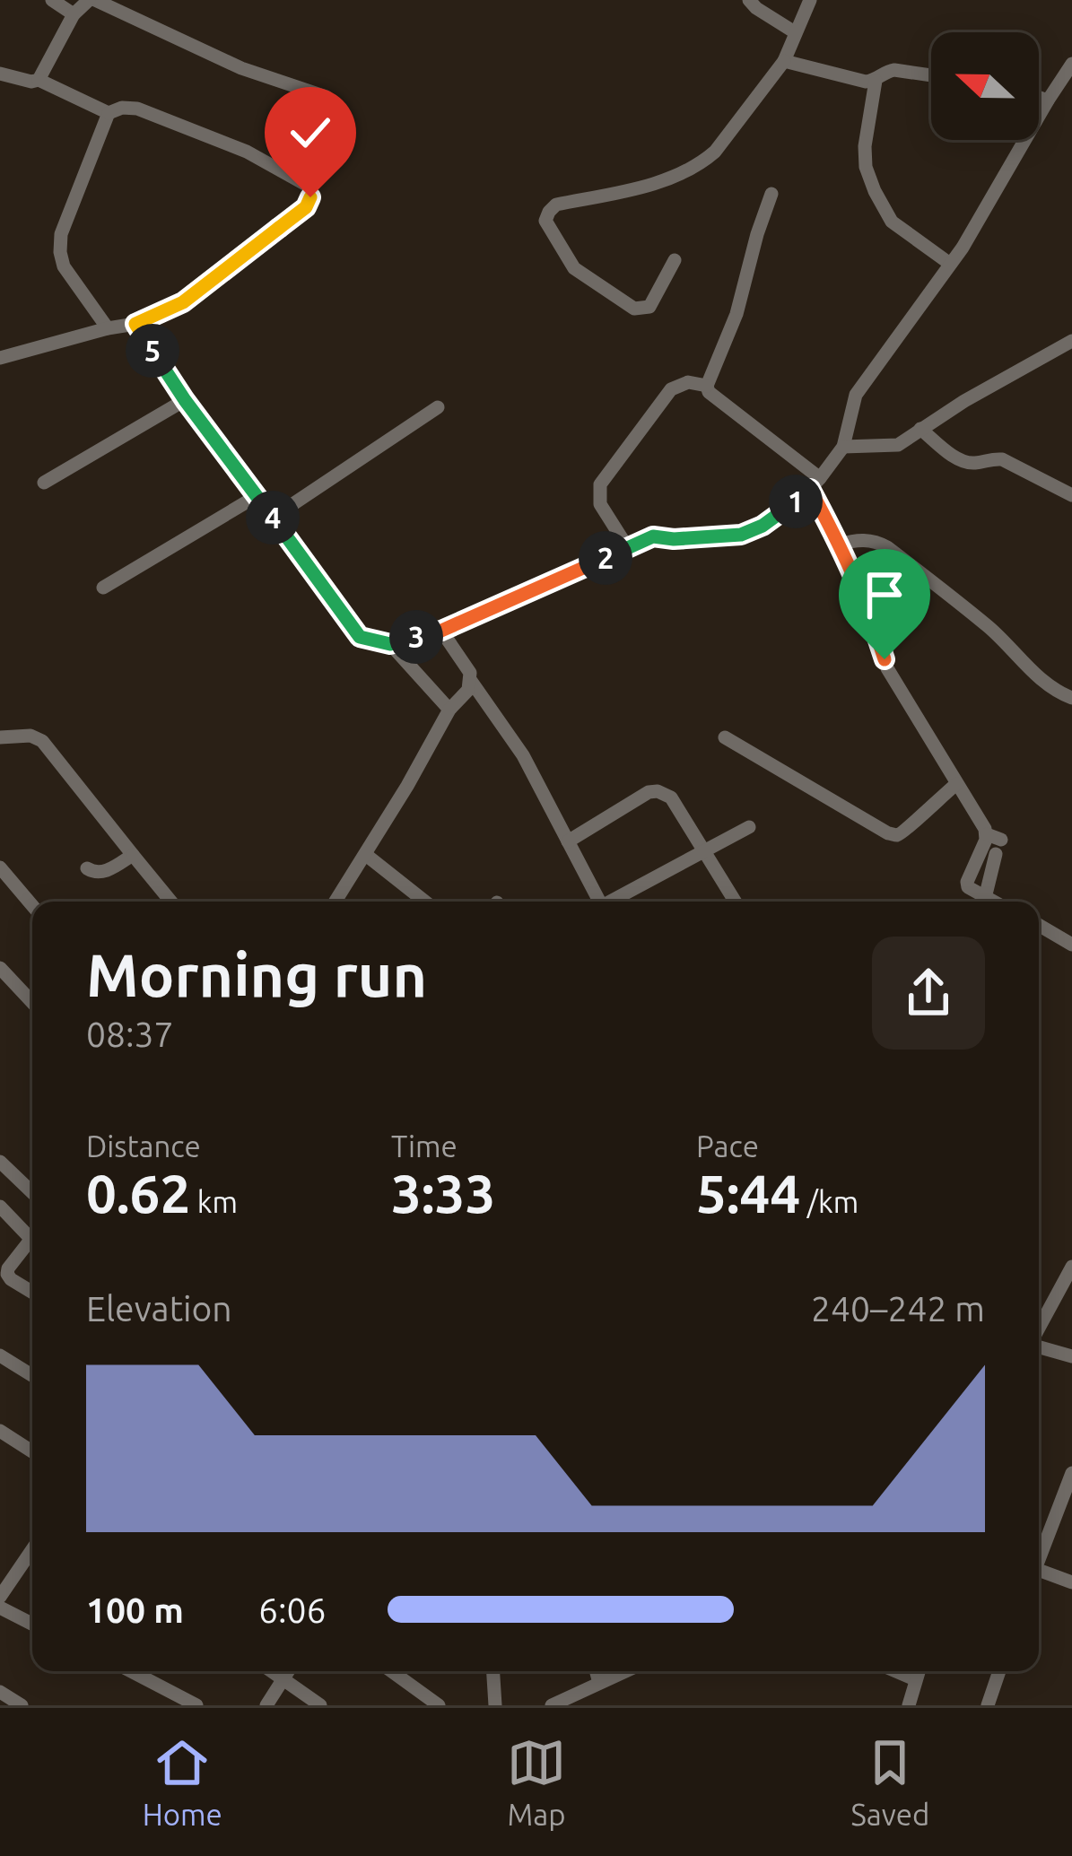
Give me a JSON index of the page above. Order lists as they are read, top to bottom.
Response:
{
  "north": "left",
  "page": {
    "pins": [
      "5",
      "1",
      "4",
      "2",
      "3"
    ],
    "heading": ["Morning run", "08:37"],
    "stats": [
      ["Distance", "0.62 km"],
      ["Time", "3:33"],
      ["Pace", "5:44 /km"]
    ],
    "chart": ["Elevation", "240–242 m"],
    "list": [
      {
        "name": "100 m",
        "note": "6:06"
      }
    ],
    "tabs": ["Home", "Map", "Saved"]
  }
}
